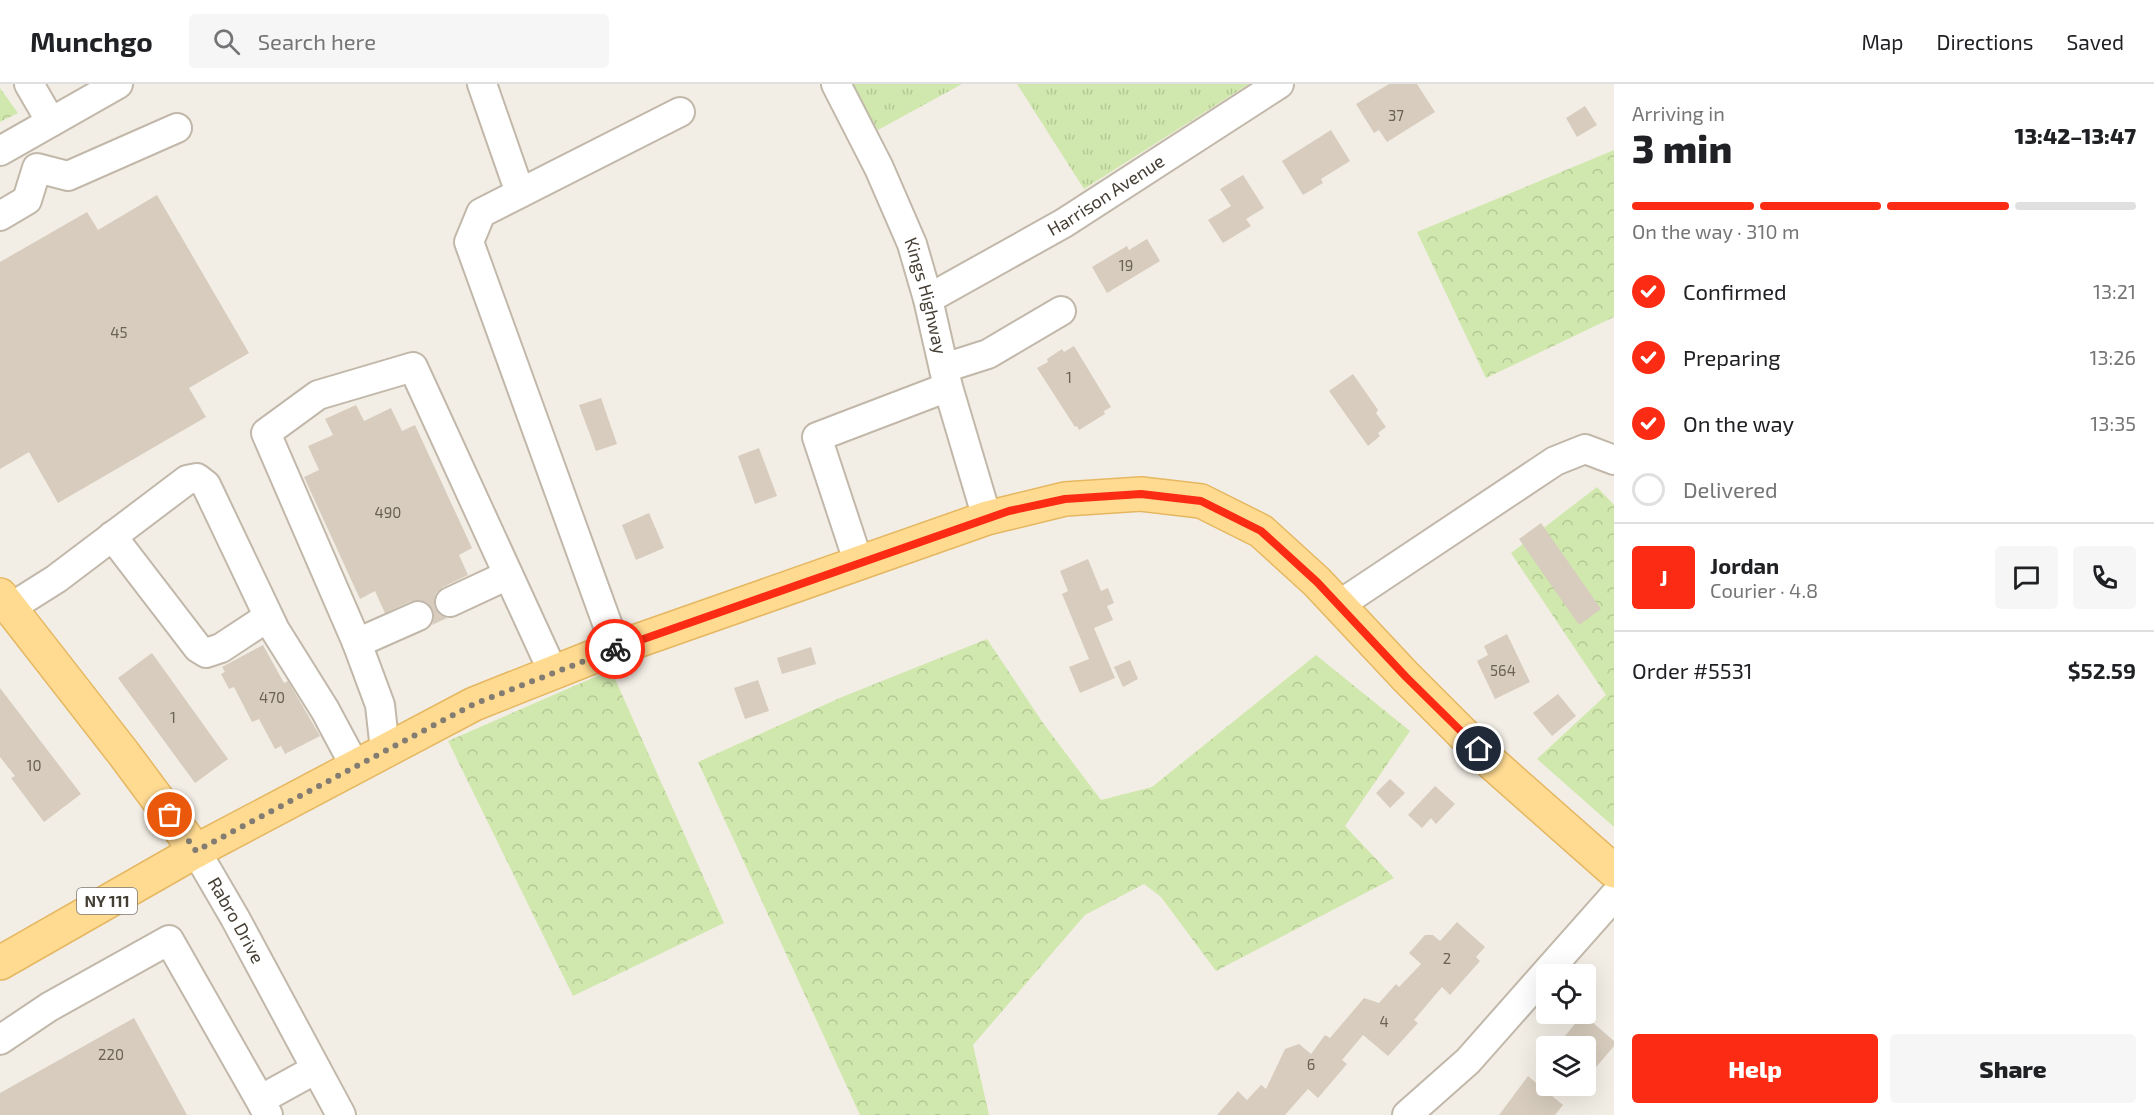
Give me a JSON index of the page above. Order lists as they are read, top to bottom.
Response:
{
  "streets": {
    "main road": ["NY 111", "Rabro Drive"],
    "street": ["Harrison Avenue", "Kings Highway"]
  },
  "crossings": [
    ["Harrison Avenue", "Kings Highway"],
    ["Kings Highway", "NY 111"],
    ["NY 111", "Rabro Drive"]
  ],
  "house_numbers": [
    "37",
    "19",
    "45",
    "1",
    "490",
    "564",
    "470",
    "1",
    "10",
    "2",
    "4",
    "220",
    "6"
  ],
  "page": {
    "header": "Munchgo",
    "search": "Search here",
    "nav": ["Map", "Directions", "Saved"],
    "heading": ["3 min", "Arriving in", "13:42–13:47"],
    "panel": [
      "Jordan",
      "Courier · 4.8",
      "Order #5531",
      "$52.59"
    ],
    "bar": "On the way · 310 m",
    "list": [
      ["Confirmed", "13:21"],
      ["Preparing", "13:26"],
      ["On the way", "13:35"],
      "Delivered"
    ],
    "round": "J",
    "buttons": ["Help", "Share"]
  }
}
